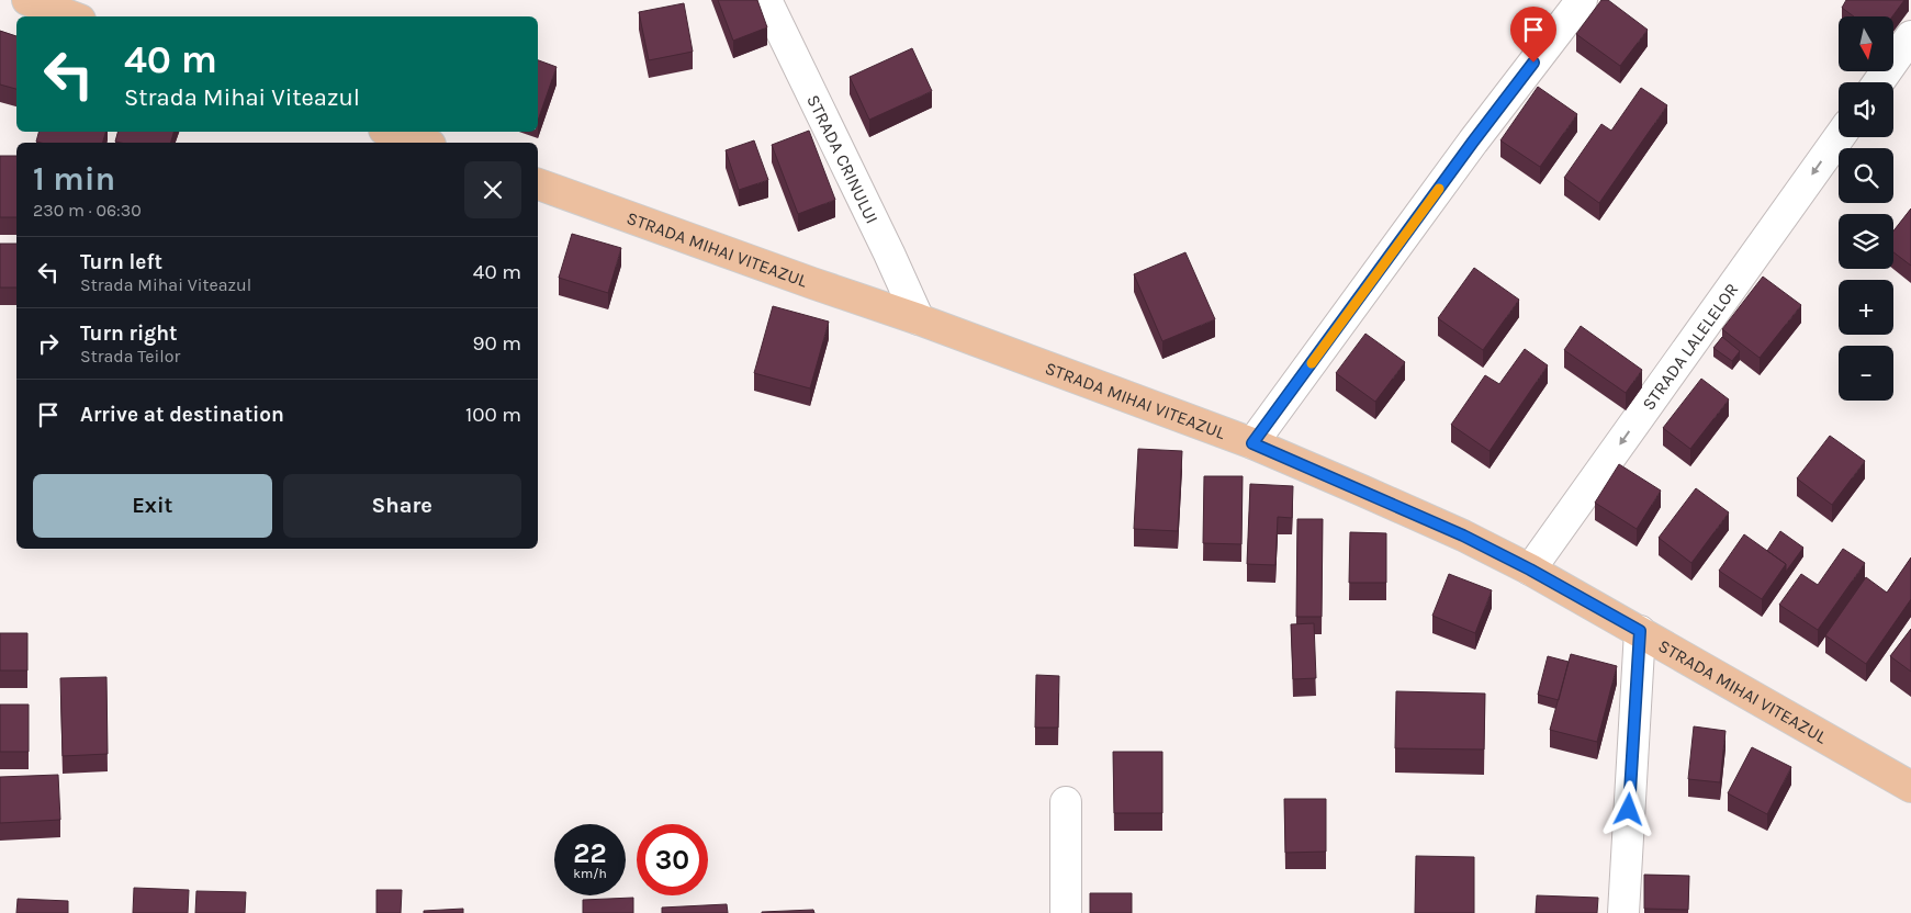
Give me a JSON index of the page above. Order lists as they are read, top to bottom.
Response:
{
  "streets": {
    "main road": ["STRADA MIHAI VITEAZUL"],
    "street": ["STRADA CRINULUI", "STRADA LALELELOR"]
  },
  "crossings": [
    ["STRADA CRINULUI", "STRADA MIHAI VITEAZUL"],
    ["STRADA MIHAI VITEAZUL", "STRADA LALELELOR"]
  ],
  "one_way": ["STRADA LALELELOR"],
  "north": "bottom",
  "page": {
    "map_buttons": ["+", "−"],
    "turn": ["40 m", "Strada Mihai Viteazul"],
    "heading": ["1 min", "230 m · 06:30"],
    "list": [
      {
        "name": "Turn left",
        "note": "Strada Mihai Viteazul",
        "value": "40 m"
      },
      {
        "name": "Turn right",
        "note": "Strada Teilor",
        "value": "90 m"
      },
      {
        "name": "Arrive at destination",
        "value": "100 m"
      }
    ],
    "buttons": ["Exit", "Share"],
    "speed": "22 km/h",
    "limit": "30"
  }
}
